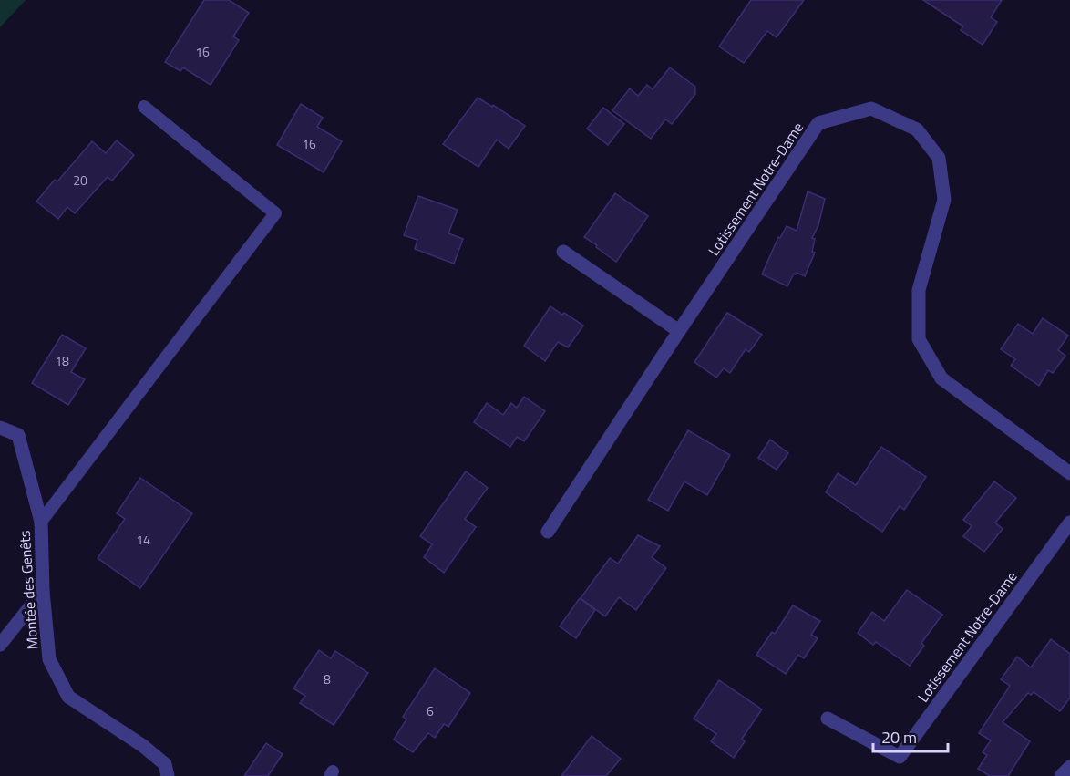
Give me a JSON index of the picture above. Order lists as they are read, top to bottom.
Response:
{
  "streets": {
    "street": ["Lotissement Notre-Dame", "Montée des Genêts"]
  },
  "house_numbers": [
    "16",
    "16",
    "20",
    "18",
    "14",
    "8",
    "6"
  ],
  "scale_bar": "20 m"
}
